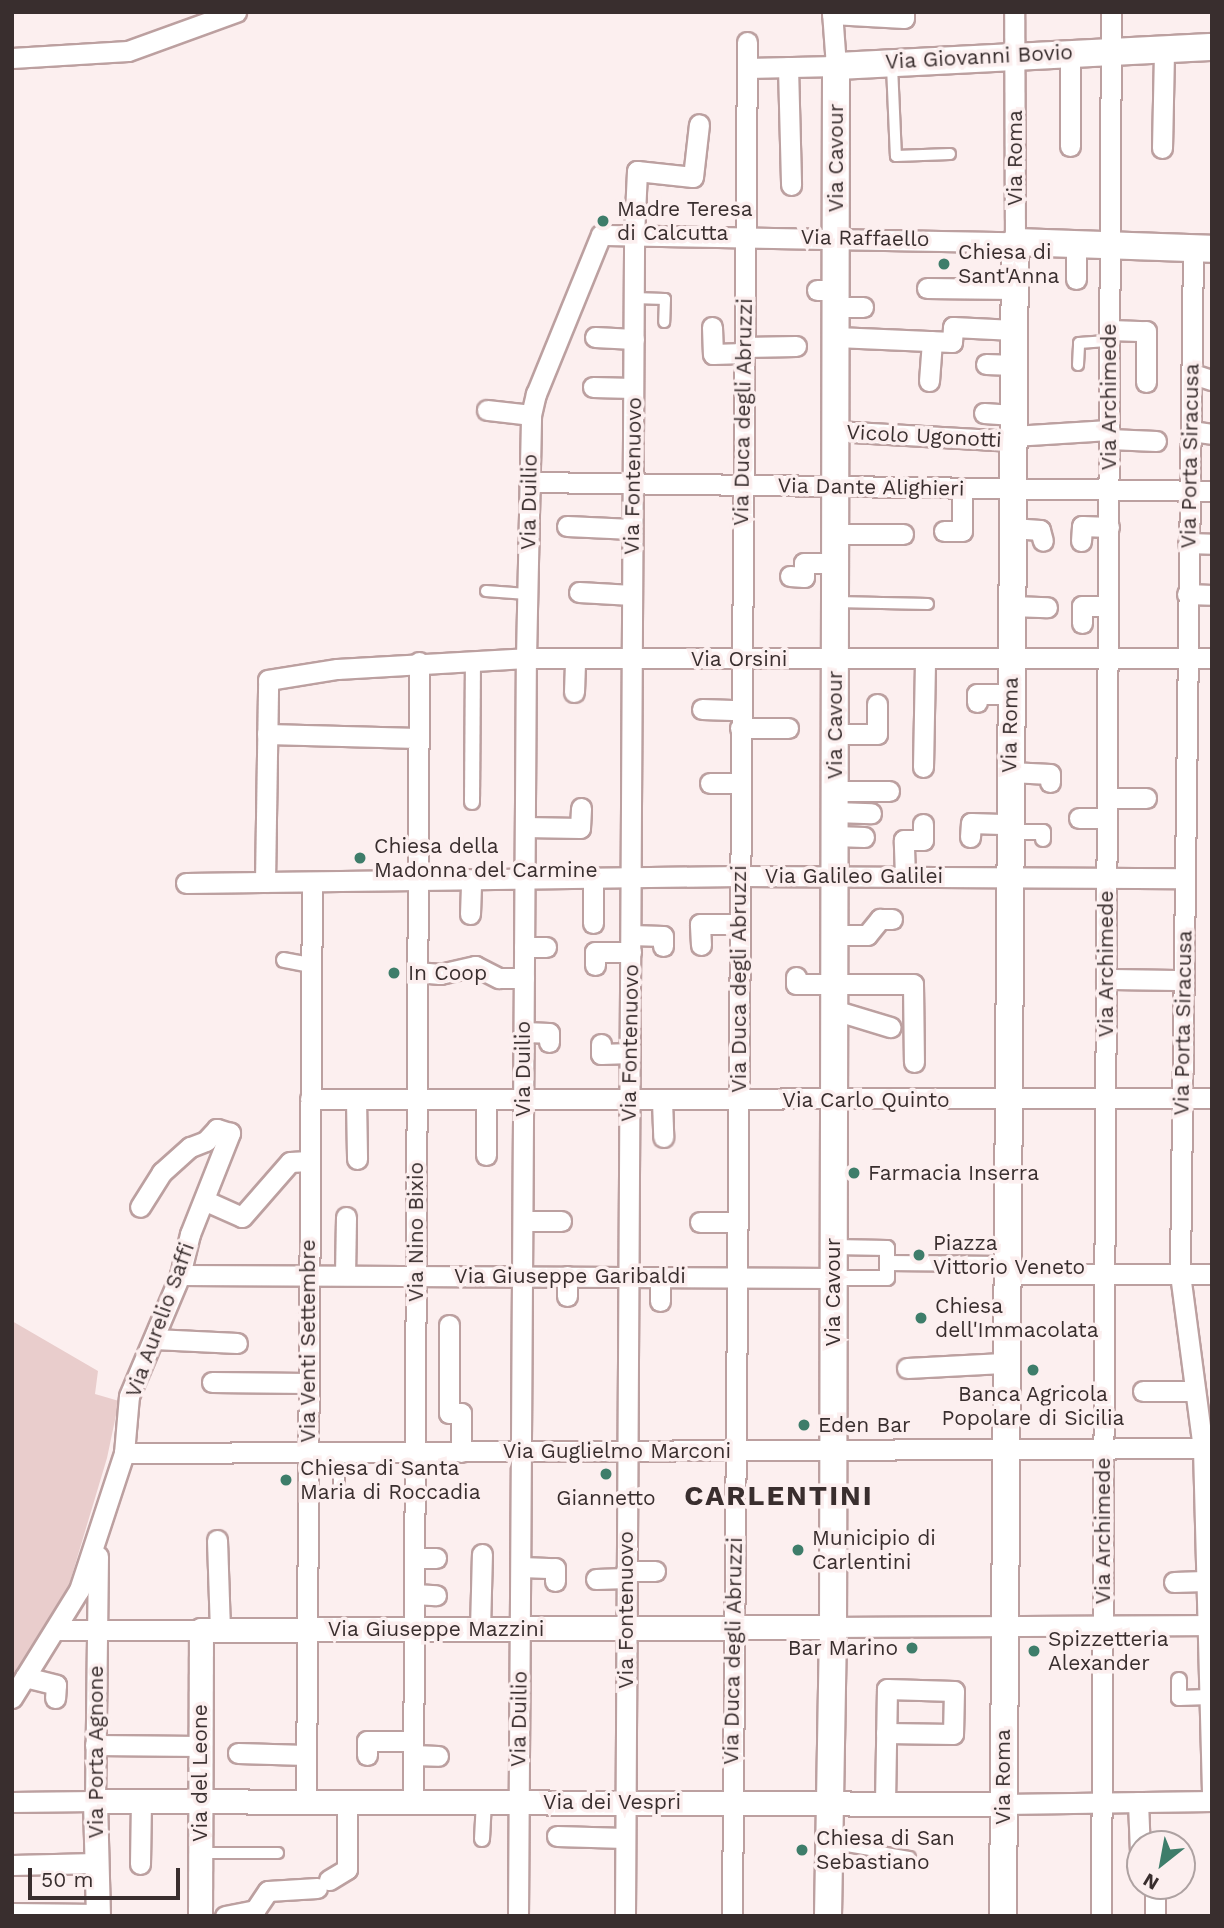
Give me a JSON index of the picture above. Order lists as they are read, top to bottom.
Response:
{
  "streets": {
    "main road": [
      "Via Giovanni Bovio",
      "Via Cavour",
      "Via Roma",
      "Via Raffaello"
    ],
    "street": [
      "Via Archimede",
      "Via Duca degli Abruzzi",
      "Vicolo Ugonotti",
      "Via Porta Siracusa",
      "Via Fontenuovo",
      "Via Dante Alighieri",
      "Via Duilio",
      "Via Orsini",
      "Via Galileo Galilei",
      "Via Carlo Quinto",
      "Via Nino Bixio",
      "Via Giuseppe Garibaldi",
      "Via Aurelio Saffi",
      "Via Venti Settembre",
      "Via Guglielmo Marconi",
      "Via Giuseppe Mazzini",
      "Via Porta Agnone",
      "Via del Leone",
      "Via dei Vespri"
    ]
  },
  "crossings": [
    ["Via Giovanni Bovio", "Via Cavour"],
    ["Via Giovanni Bovio", "Via Roma"],
    ["Via Giovanni Bovio", "Via Archimede"],
    ["Via Giovanni Bovio", "Via Duca degli Abruzzi"],
    ["Via Cavour", "Via Raffaello"],
    ["Via Cavour", "Vicolo Ugonotti"],
    ["Via Cavour", "Via Dante Alighieri"],
    ["Via Cavour", "Via Orsini"],
    ["Via Cavour", "Via Galileo Galilei"],
    ["Via Cavour", "Via Carlo Quinto"],
    ["Via Cavour", "Via Giuseppe Garibaldi"],
    ["Via Cavour", "Via Guglielmo Marconi"],
    ["Via Cavour", "Via Giuseppe Mazzini"],
    ["Via Roma", "Via Raffaello"],
    ["Via Roma", "Vicolo Ugonotti"],
    ["Via Roma", "Via Dante Alighieri"],
    ["Via Roma", "Via Orsini"],
    ["Via Roma", "Via Galileo Galilei"],
    ["Via Roma", "Via Carlo Quinto"],
    ["Via Roma", "Via Guglielmo Marconi"],
    ["Via Roma", "Via dei Vespri"],
    ["Via Raffaello", "Via Archimede"],
    ["Via Raffaello", "Via Duca degli Abruzzi"],
    ["Via Raffaello", "Via Porta Siracusa"],
    ["Via Raffaello", "Via Fontenuovo"],
    ["Via Raffaello", "Via Duilio"],
    ["Via Archimede", "Via Dante Alighieri"],
    ["Via Archimede", "Via Orsini"],
    ["Via Archimede", "Via Galileo Galilei"],
    ["Via Archimede", "Via Carlo Quinto"],
    ["Via Archimede", "Via dei Vespri"],
    ["Via Duca degli Abruzzi", "Via Dante Alighieri"],
    ["Via Duca degli Abruzzi", "Via Orsini"],
    ["Via Duca degli Abruzzi", "Via Galileo Galilei"],
    ["Via Duca degli Abruzzi", "Via Carlo Quinto"],
    ["Via Duca degli Abruzzi", "Via Giuseppe Garibaldi"],
    ["Via Duca degli Abruzzi", "Via Guglielmo Marconi"],
    ["Via Duca degli Abruzzi", "Via Giuseppe Mazzini"],
    ["Via Duca degli Abruzzi", "Via dei Vespri"],
    ["Via Porta Siracusa", "Via Dante Alighieri"],
    ["Via Porta Siracusa", "Via Orsini"],
    ["Via Porta Siracusa", "Via Galileo Galilei"],
    ["Via Porta Siracusa", "Via Carlo Quinto"],
    ["Via Fontenuovo", "Via Dante Alighieri"],
    ["Via Fontenuovo", "Via Orsini"],
    ["Via Fontenuovo", "Via Galileo Galilei"],
    ["Via Fontenuovo", "Via Carlo Quinto"],
    ["Via Fontenuovo", "Via Giuseppe Garibaldi"],
    ["Via Fontenuovo", "Via Guglielmo Marconi"],
    ["Via Fontenuovo", "Via Giuseppe Mazzini"],
    ["Via Fontenuovo", "Via dei Vespri"],
    ["Via Dante Alighieri", "Via Duilio"],
    ["Via Duilio", "Via Orsini"],
    ["Via Duilio", "Via Galileo Galilei"],
    ["Via Duilio", "Via Carlo Quinto"],
    ["Via Duilio", "Via Giuseppe Garibaldi"],
    ["Via Duilio", "Via Guglielmo Marconi"],
    ["Via Duilio", "Via Giuseppe Mazzini"],
    ["Via Duilio", "Via dei Vespri"],
    ["Via Orsini", "Via Nino Bixio"],
    ["Via Galileo Galilei", "Via Nino Bixio"],
    ["Via Carlo Quinto", "Via Nino Bixio"],
    ["Via Carlo Quinto", "Via Venti Settembre"],
    ["Via Nino Bixio", "Via Giuseppe Garibaldi"],
    ["Via Nino Bixio", "Via Guglielmo Marconi"],
    ["Via Nino Bixio", "Via Giuseppe Mazzini"],
    ["Via Nino Bixio", "Via dei Vespri"],
    ["Via Giuseppe Garibaldi", "Via Aurelio Saffi"],
    ["Via Giuseppe Garibaldi", "Via Venti Settembre"],
    ["Via Aurelio Saffi", "Via Guglielmo Marconi"],
    ["Via Aurelio Saffi", "Via Giuseppe Mazzini"],
    ["Via Aurelio Saffi", "Via Porta Agnone"],
    ["Via Venti Settembre", "Via Guglielmo Marconi"],
    ["Via Venti Settembre", "Via Giuseppe Mazzini"],
    ["Via Venti Settembre", "Via dei Vespri"],
    ["Via Giuseppe Mazzini", "Via Porta Agnone"],
    ["Via Giuseppe Mazzini", "Via del Leone"],
    ["Via Porta Agnone", "Via dei Vespri"],
    ["Via del Leone", "Via dei Vespri"]
  ],
  "districts": ["CARLENTINI"],
  "places": [
    "Madre Teresa di Calcutta",
    "Chiesa di Sant'Anna",
    "Chiesa della Madonna del Carmine",
    "In Coop",
    "Farmacia Inserra",
    "Piazza Vittorio Veneto",
    "Chiesa dell'Immacolata",
    "Banca Agricola Popolare di Sicilia",
    "Eden Bar",
    "Giannetto",
    "Chiesa di Santa Maria di Roccadia",
    "Municipio di Carlentini",
    "Bar Marino",
    "Spizzetteria Alexander",
    "Chiesa di San Sebastiano"
  ],
  "scale_bar": "50 m",
  "north": "bottom left"
}
